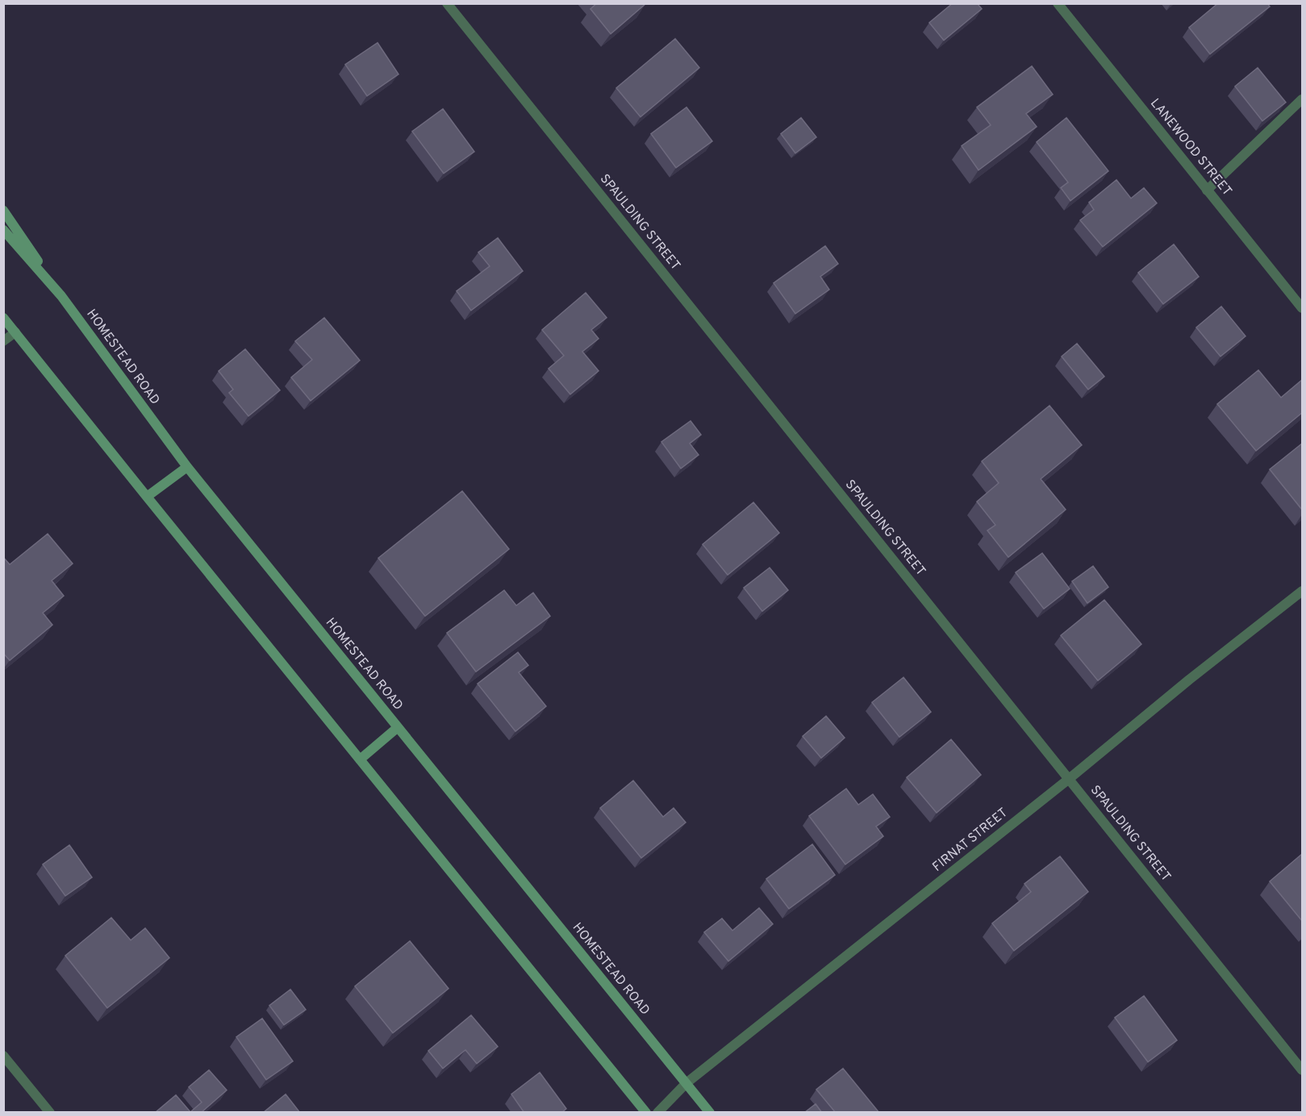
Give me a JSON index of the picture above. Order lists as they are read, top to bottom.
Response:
{
  "streets": {
    "main road": ["HOMESTEAD ROAD"],
    "street": ["LANEWOOD STREET", "SPAULDING STREET", "FIRNAT STREET"]
  },
  "crossings": [
    ["SPAULDING STREET", "FIRNAT STREET"],
    ["HOMESTEAD ROAD", "FIRNAT STREET"]
  ]
}
